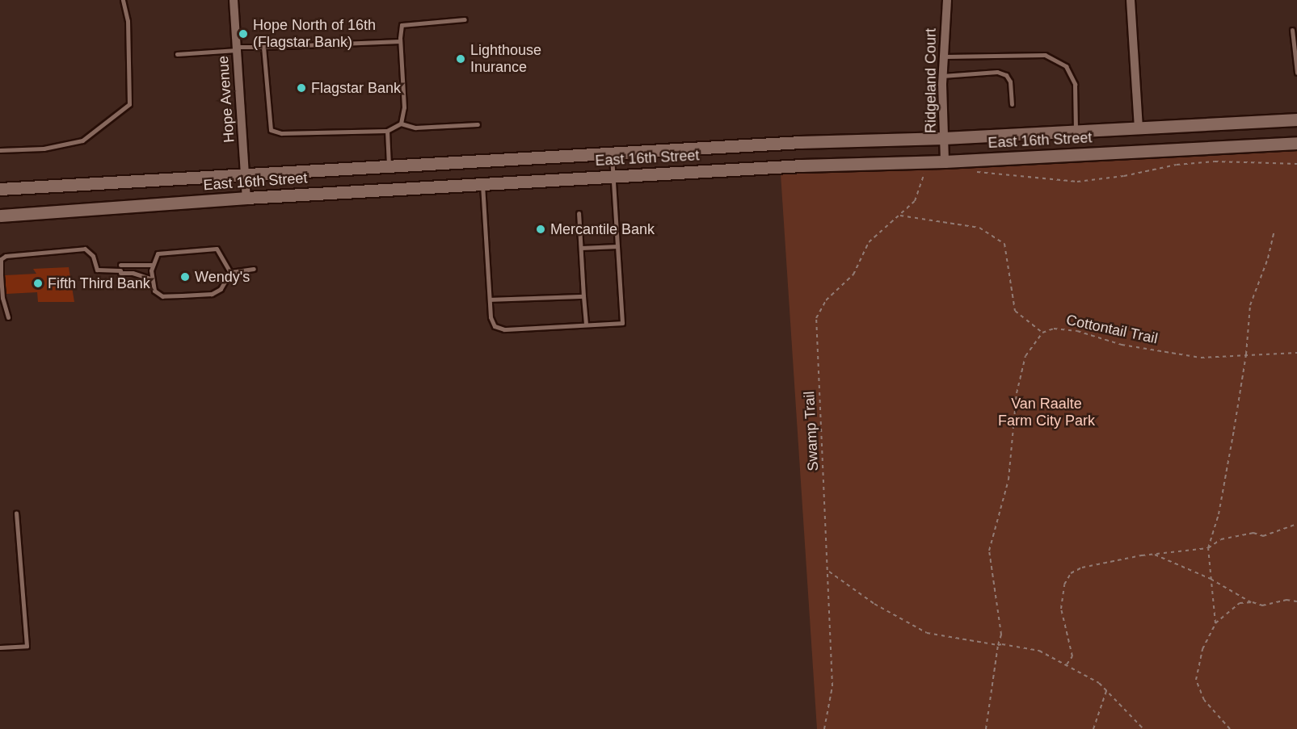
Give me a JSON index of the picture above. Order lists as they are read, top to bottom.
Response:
{
  "streets": {
    "main road": ["East 16th Street"],
    "street": ["Ridgeland Court", "Hope Avenue"],
    "path": ["Cottontail Trail", "Swamp Trail"]
  },
  "crossings": [
    ["Ridgeland Court", "East 16th Street"],
    ["Hope Avenue", "East 16th Street"]
  ],
  "parks": ["Van Raalte Farm City Park"],
  "places": [
    "Hope North of 16th (Flagstar Bank)",
    "Lighthouse Inurance",
    "Flagstar Bank",
    "Mercantile Bank",
    "Wendy's",
    "Fifth Third Bank"
  ]
}
